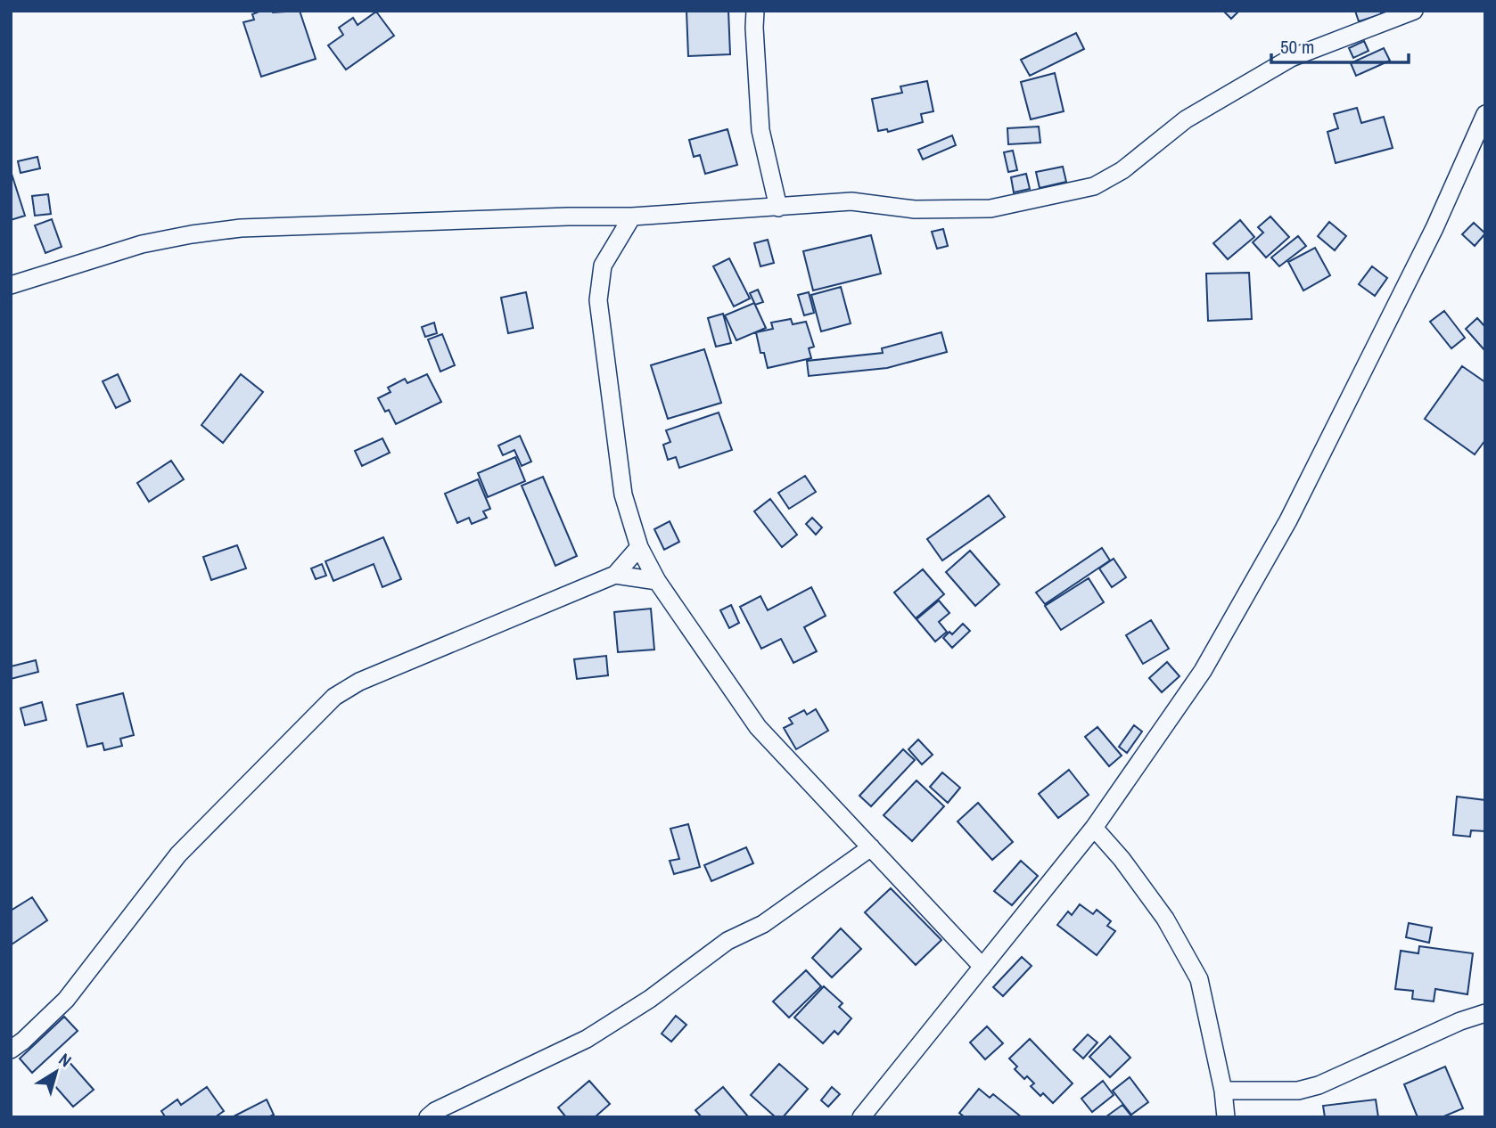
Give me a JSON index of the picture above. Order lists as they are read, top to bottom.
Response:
{
  "scale_bar": "50 m",
  "north": "top right"
}
